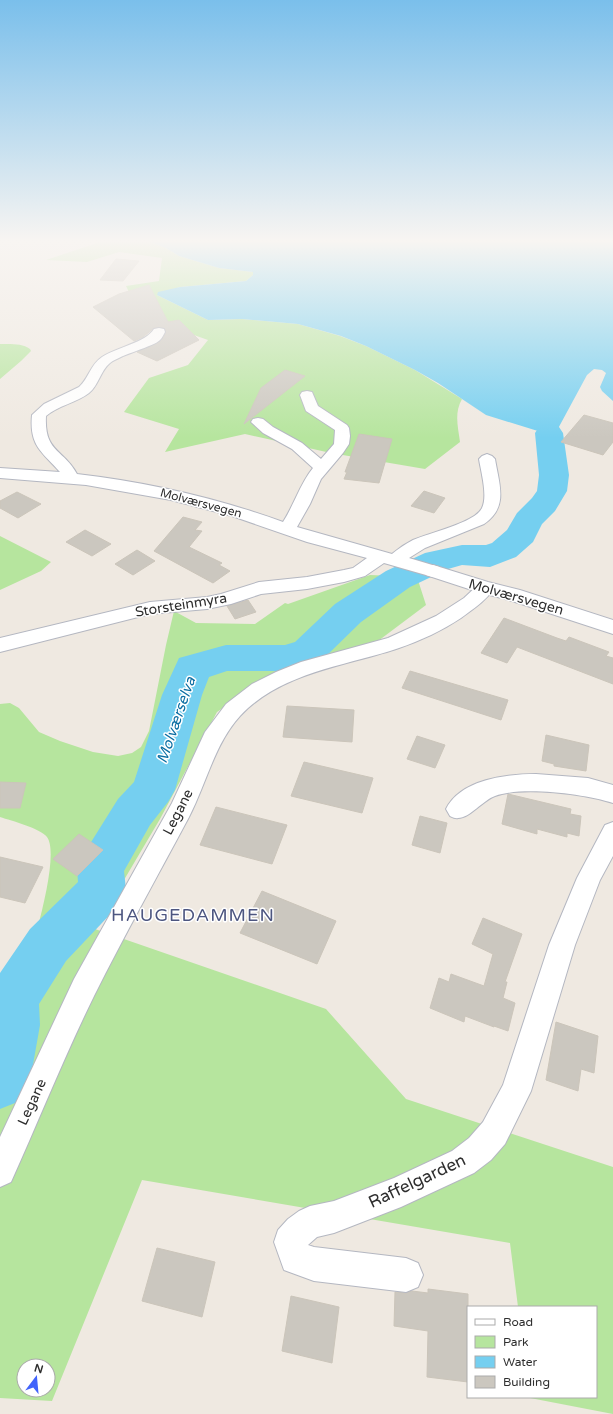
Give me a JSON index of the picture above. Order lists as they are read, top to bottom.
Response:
{
  "streets": {
    "street": [
      "Molværsvegen",
      "Storsteinmyra",
      "Legane",
      "Raffelgarden"
    ]
  },
  "crossings": [
    ["Molværsvegen", "Storsteinmyra"],
    ["Molværsvegen", "Legane"]
  ],
  "districts": ["HAUGEDAMMEN"],
  "water": ["Molværselva"],
  "legend": [
    "Road",
    "Park",
    "Water",
    "Building"
  ],
  "north": "top"
}
